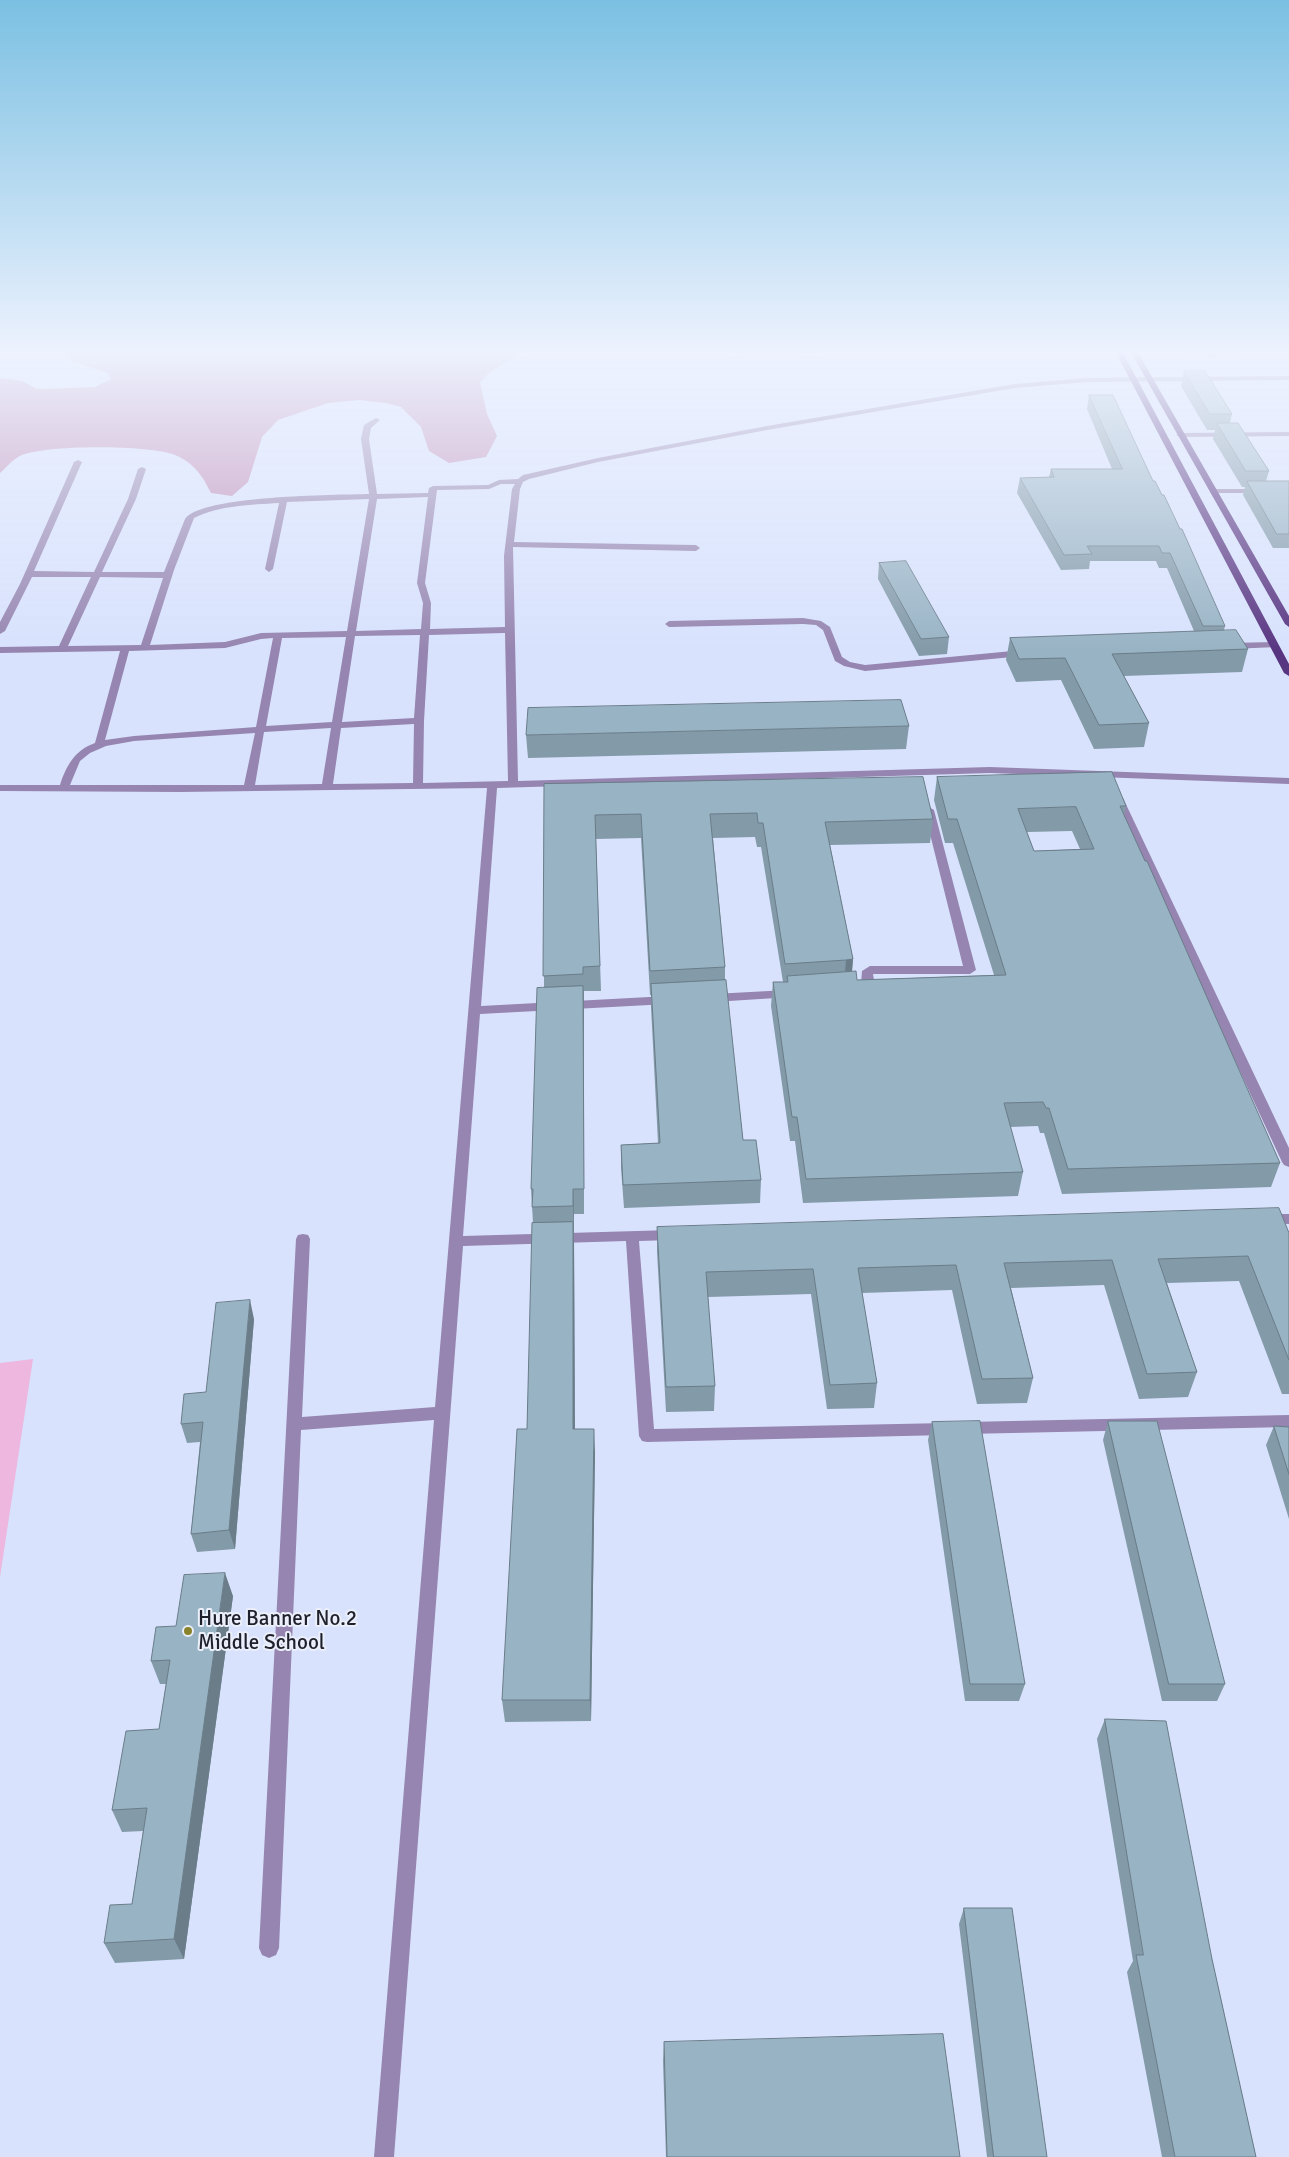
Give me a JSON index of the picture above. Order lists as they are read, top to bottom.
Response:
{
  "places": ["Hure Banner No.2 Middle School"]
}
